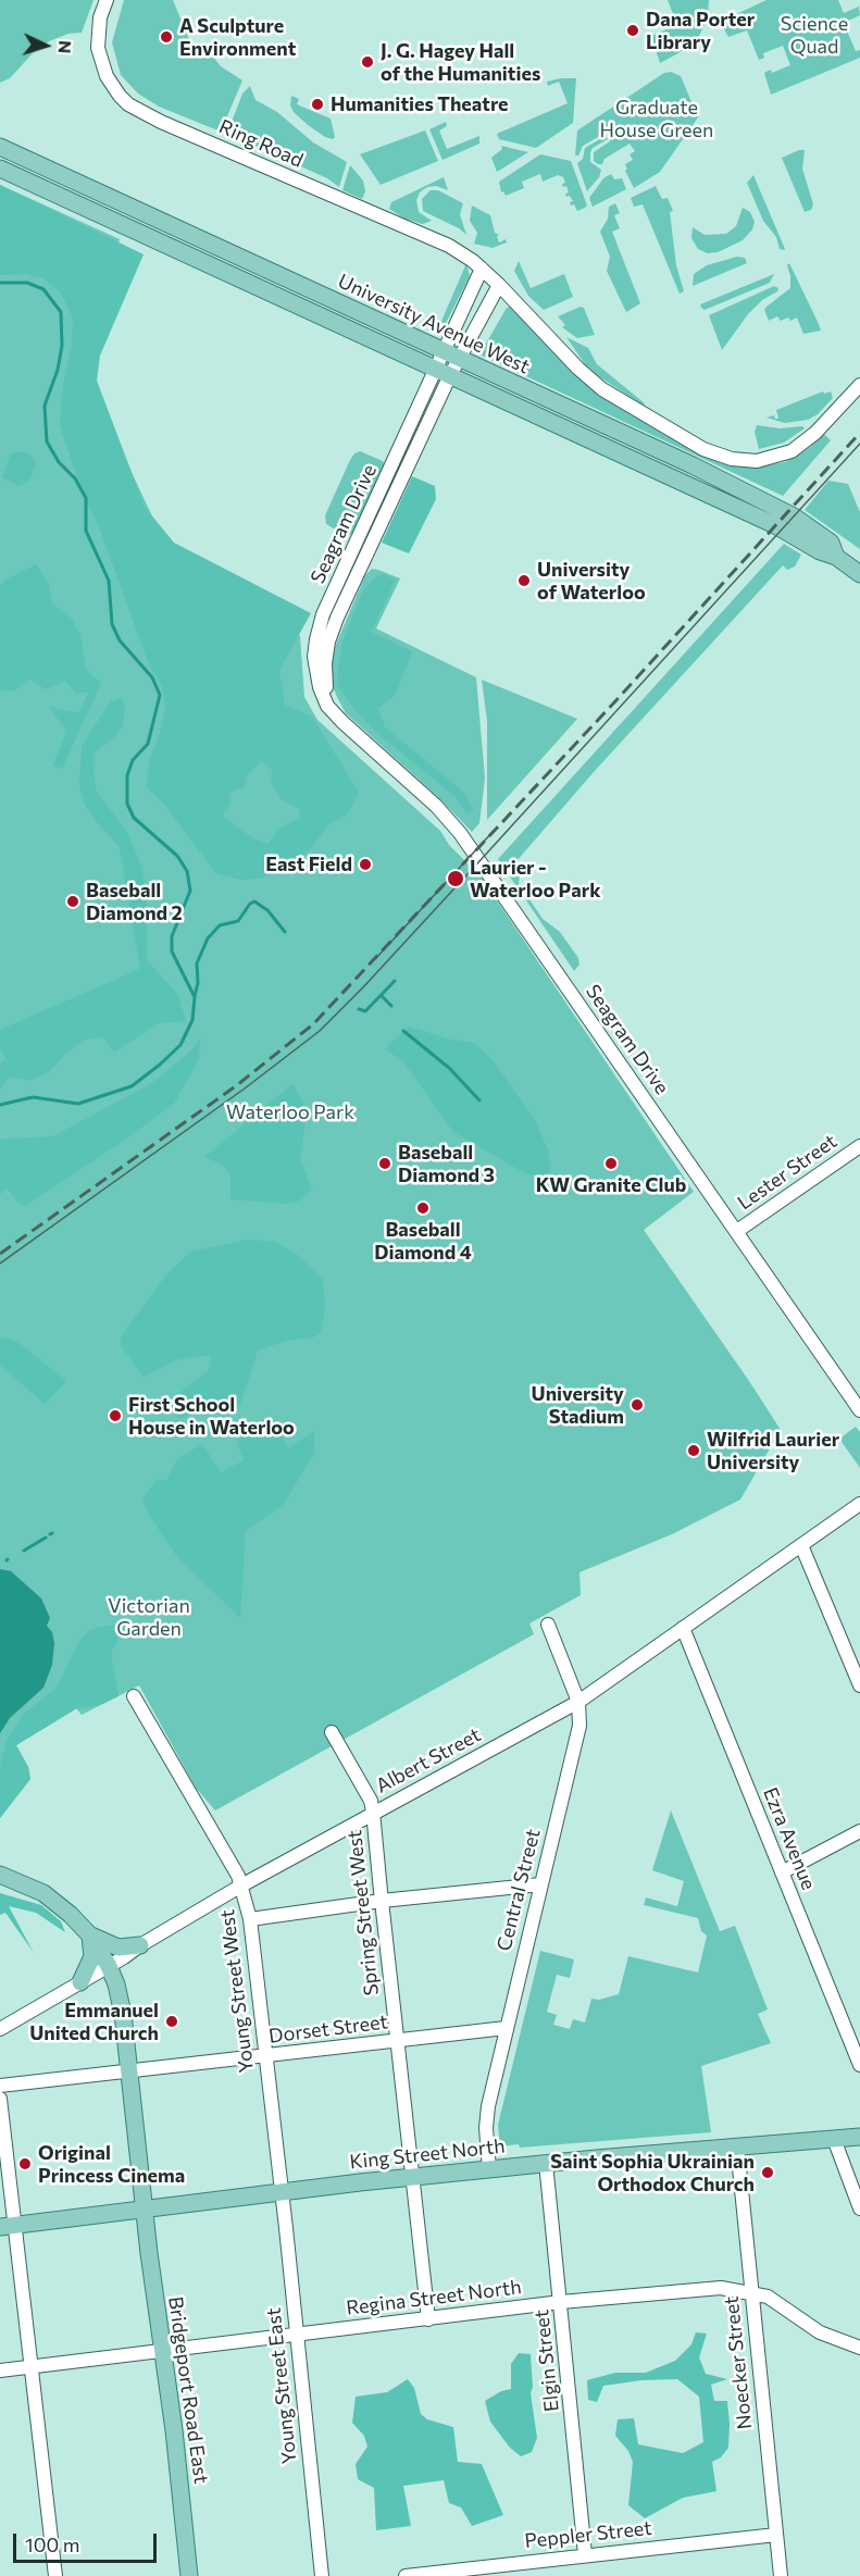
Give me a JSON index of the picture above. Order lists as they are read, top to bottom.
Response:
{
  "streets": {
    "main road": ["University Avenue West", "King Street North", "Bridgeport Road East"],
    "street": [
      "Ring Road",
      "Seagram Drive",
      "Lester Street",
      "Albert Street",
      "Ezra Avenue",
      "Central Street",
      "Spring Street West",
      "Young Street West",
      "Dorset Street",
      "Regina Street North",
      "Elgin Street",
      "Noecker Street",
      "Young Street East",
      "Peppler Street"
    ]
  },
  "crossings": [
    ["University Avenue West", "Seagram Drive"],
    ["Seagram Drive", "Lester Street"],
    ["Albert Street", "Ezra Avenue"],
    ["Albert Street", "Central Street"],
    ["Albert Street", "Spring Street West"],
    ["Albert Street", "Young Street West"],
    ["Albert Street", "Bridgeport Road East"],
    ["Central Street", "Dorset Street"],
    ["Central Street", "King Street North"],
    ["Spring Street West", "Dorset Street"],
    ["Spring Street West", "King Street North"],
    ["Spring Street West", "Regina Street North"],
    ["Young Street West", "Dorset Street"],
    ["Young Street West", "King Street North"],
    ["Young Street West", "Young Street East"],
    ["Dorset Street", "Bridgeport Road East"],
    ["King Street North", "Elgin Street"],
    ["King Street North", "Noecker Street"],
    ["King Street North", "Young Street East"],
    ["King Street North", "Bridgeport Road East"],
    ["Regina Street North", "Elgin Street"],
    ["Regina Street North", "Noecker Street"],
    ["Regina Street North", "Young Street East"],
    ["Regina Street North", "Bridgeport Road East"],
    ["Elgin Street", "Peppler Street"],
    ["Noecker Street", "Peppler Street"]
  ],
  "parks": [
    "Science Quad",
    "Graduate House Green",
    "Waterloo Park",
    "Victorian Garden"
  ],
  "places": [
    "Dana Porter Library",
    "A Sculpture Environment",
    "J. G. Hagey Hall of the Humanities",
    "Humanities Theatre",
    "University of Waterloo",
    "East Field",
    "Laurier - Waterloo Park",
    "Baseball Diamond 2",
    "Baseball Diamond 3",
    "KW Granite Club",
    "Baseball Diamond 4",
    "University Stadium",
    "First School House in Waterloo",
    "Wilfrid Laurier University",
    "Emmanuel United Church",
    "Original Princess Cinema",
    "Saint Sophia Ukrainian Orthodox Church"
  ],
  "scale_bar": "100 m",
  "north": "right"
}
